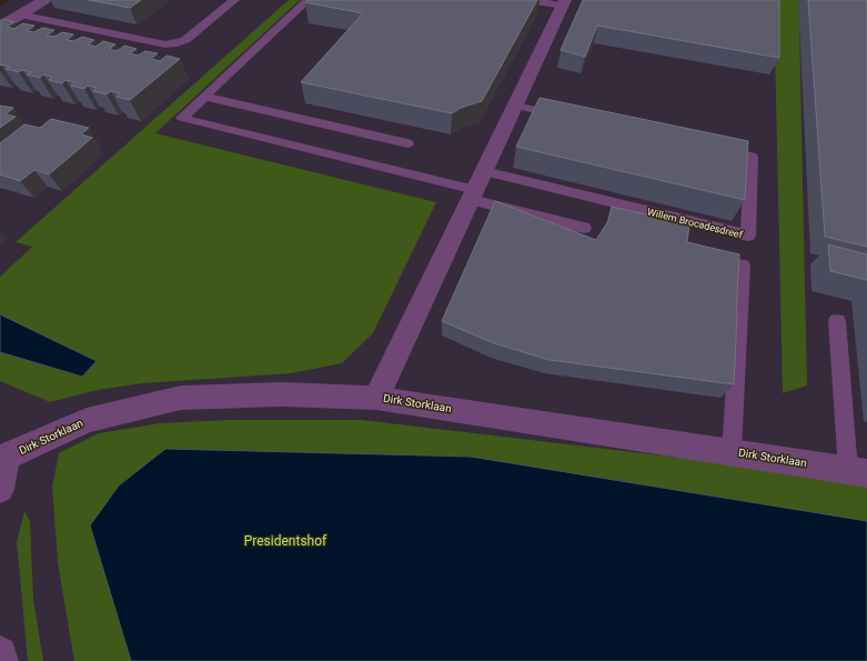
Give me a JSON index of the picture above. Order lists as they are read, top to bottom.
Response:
{
  "streets": {
    "street": ["Dirk Storklaan"],
    "lane": ["Willem Brocadesdreef"]
  },
  "parks": ["Presidentshof"]
}
